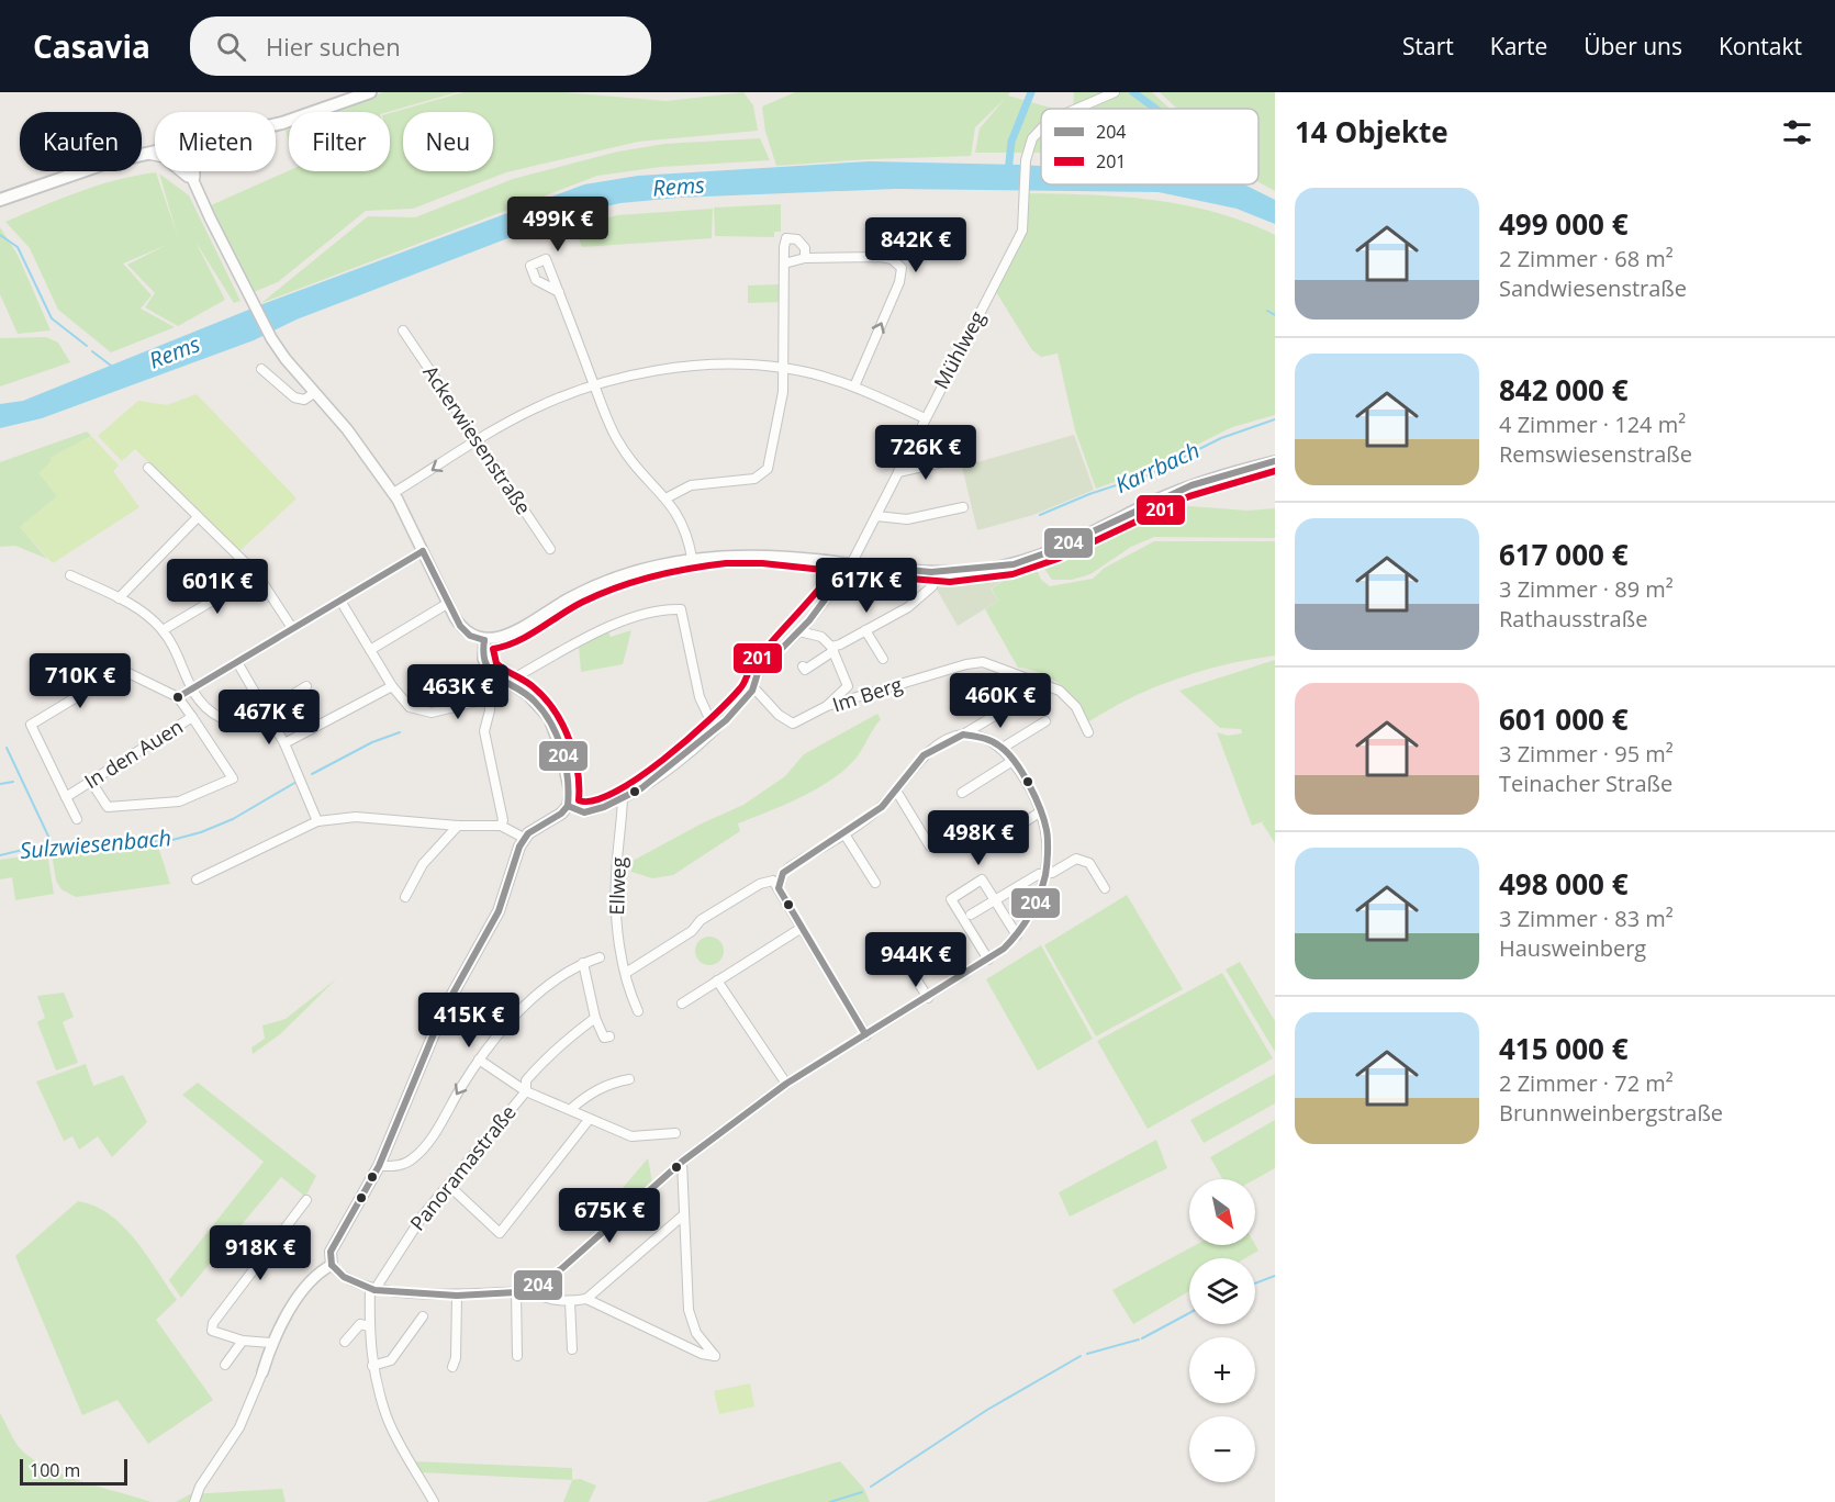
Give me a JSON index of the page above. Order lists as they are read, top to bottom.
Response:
{
  "streets": {
    "street": [
      "Mühlweg",
      "Ackerwiesenstraße",
      "Im Berg",
      "In den Auen",
      "Ellweg",
      "Panoramastraße"
    ]
  },
  "crossings": [
    ["Mühlweg", "Im Berg"]
  ],
  "water": ["Rems", "Karrbach", "Sulzwiesenbach"],
  "lines": ["transit line 204", "transit line 201"],
  "legend": ["204", "201"],
  "scale_bar": "100 m",
  "north": "bottom right",
  "page": {
    "header": "Casavia",
    "search": "Hier suchen",
    "nav": [
      "Start",
      "Karte",
      "Über uns",
      "Kontakt"
    ],
    "heading": "14 Objekte",
    "chip": [
      "Kaufen",
      "Mieten",
      "Filter",
      "Neu"
    ],
    "list": [
      {
        "name": "499 000 €",
        "note": "2 Zimmer · 68 m² · Sandwiesenstraße"
      },
      {
        "name": "842 000 €",
        "note": "4 Zimmer · 124 m² · Remswiesenstraße"
      },
      {
        "name": "617 000 €",
        "note": "3 Zimmer · 89 m² · Rathausstraße"
      },
      {
        "name": "601 000 €",
        "note": "3 Zimmer · 95 m² · Teinacher Straße"
      },
      {
        "name": "498 000 €",
        "note": "3 Zimmer · 83 m² · Hausweinberg"
      },
      {
        "name": "415 000 €",
        "note": "2 Zimmer · 72 m² · Brunnweinbergstraße"
      }
    ],
    "price": [
      "499K €",
      "842K €",
      "726K €",
      "617K €",
      "601K €",
      "710K €",
      "463K €",
      "460K €",
      "467K €",
      "498K €",
      "944K €",
      "415K €",
      "675K €",
      "918K €"
    ],
    "map_buttons": ["+", "−"],
    "scale": "100 m"
  }
}
